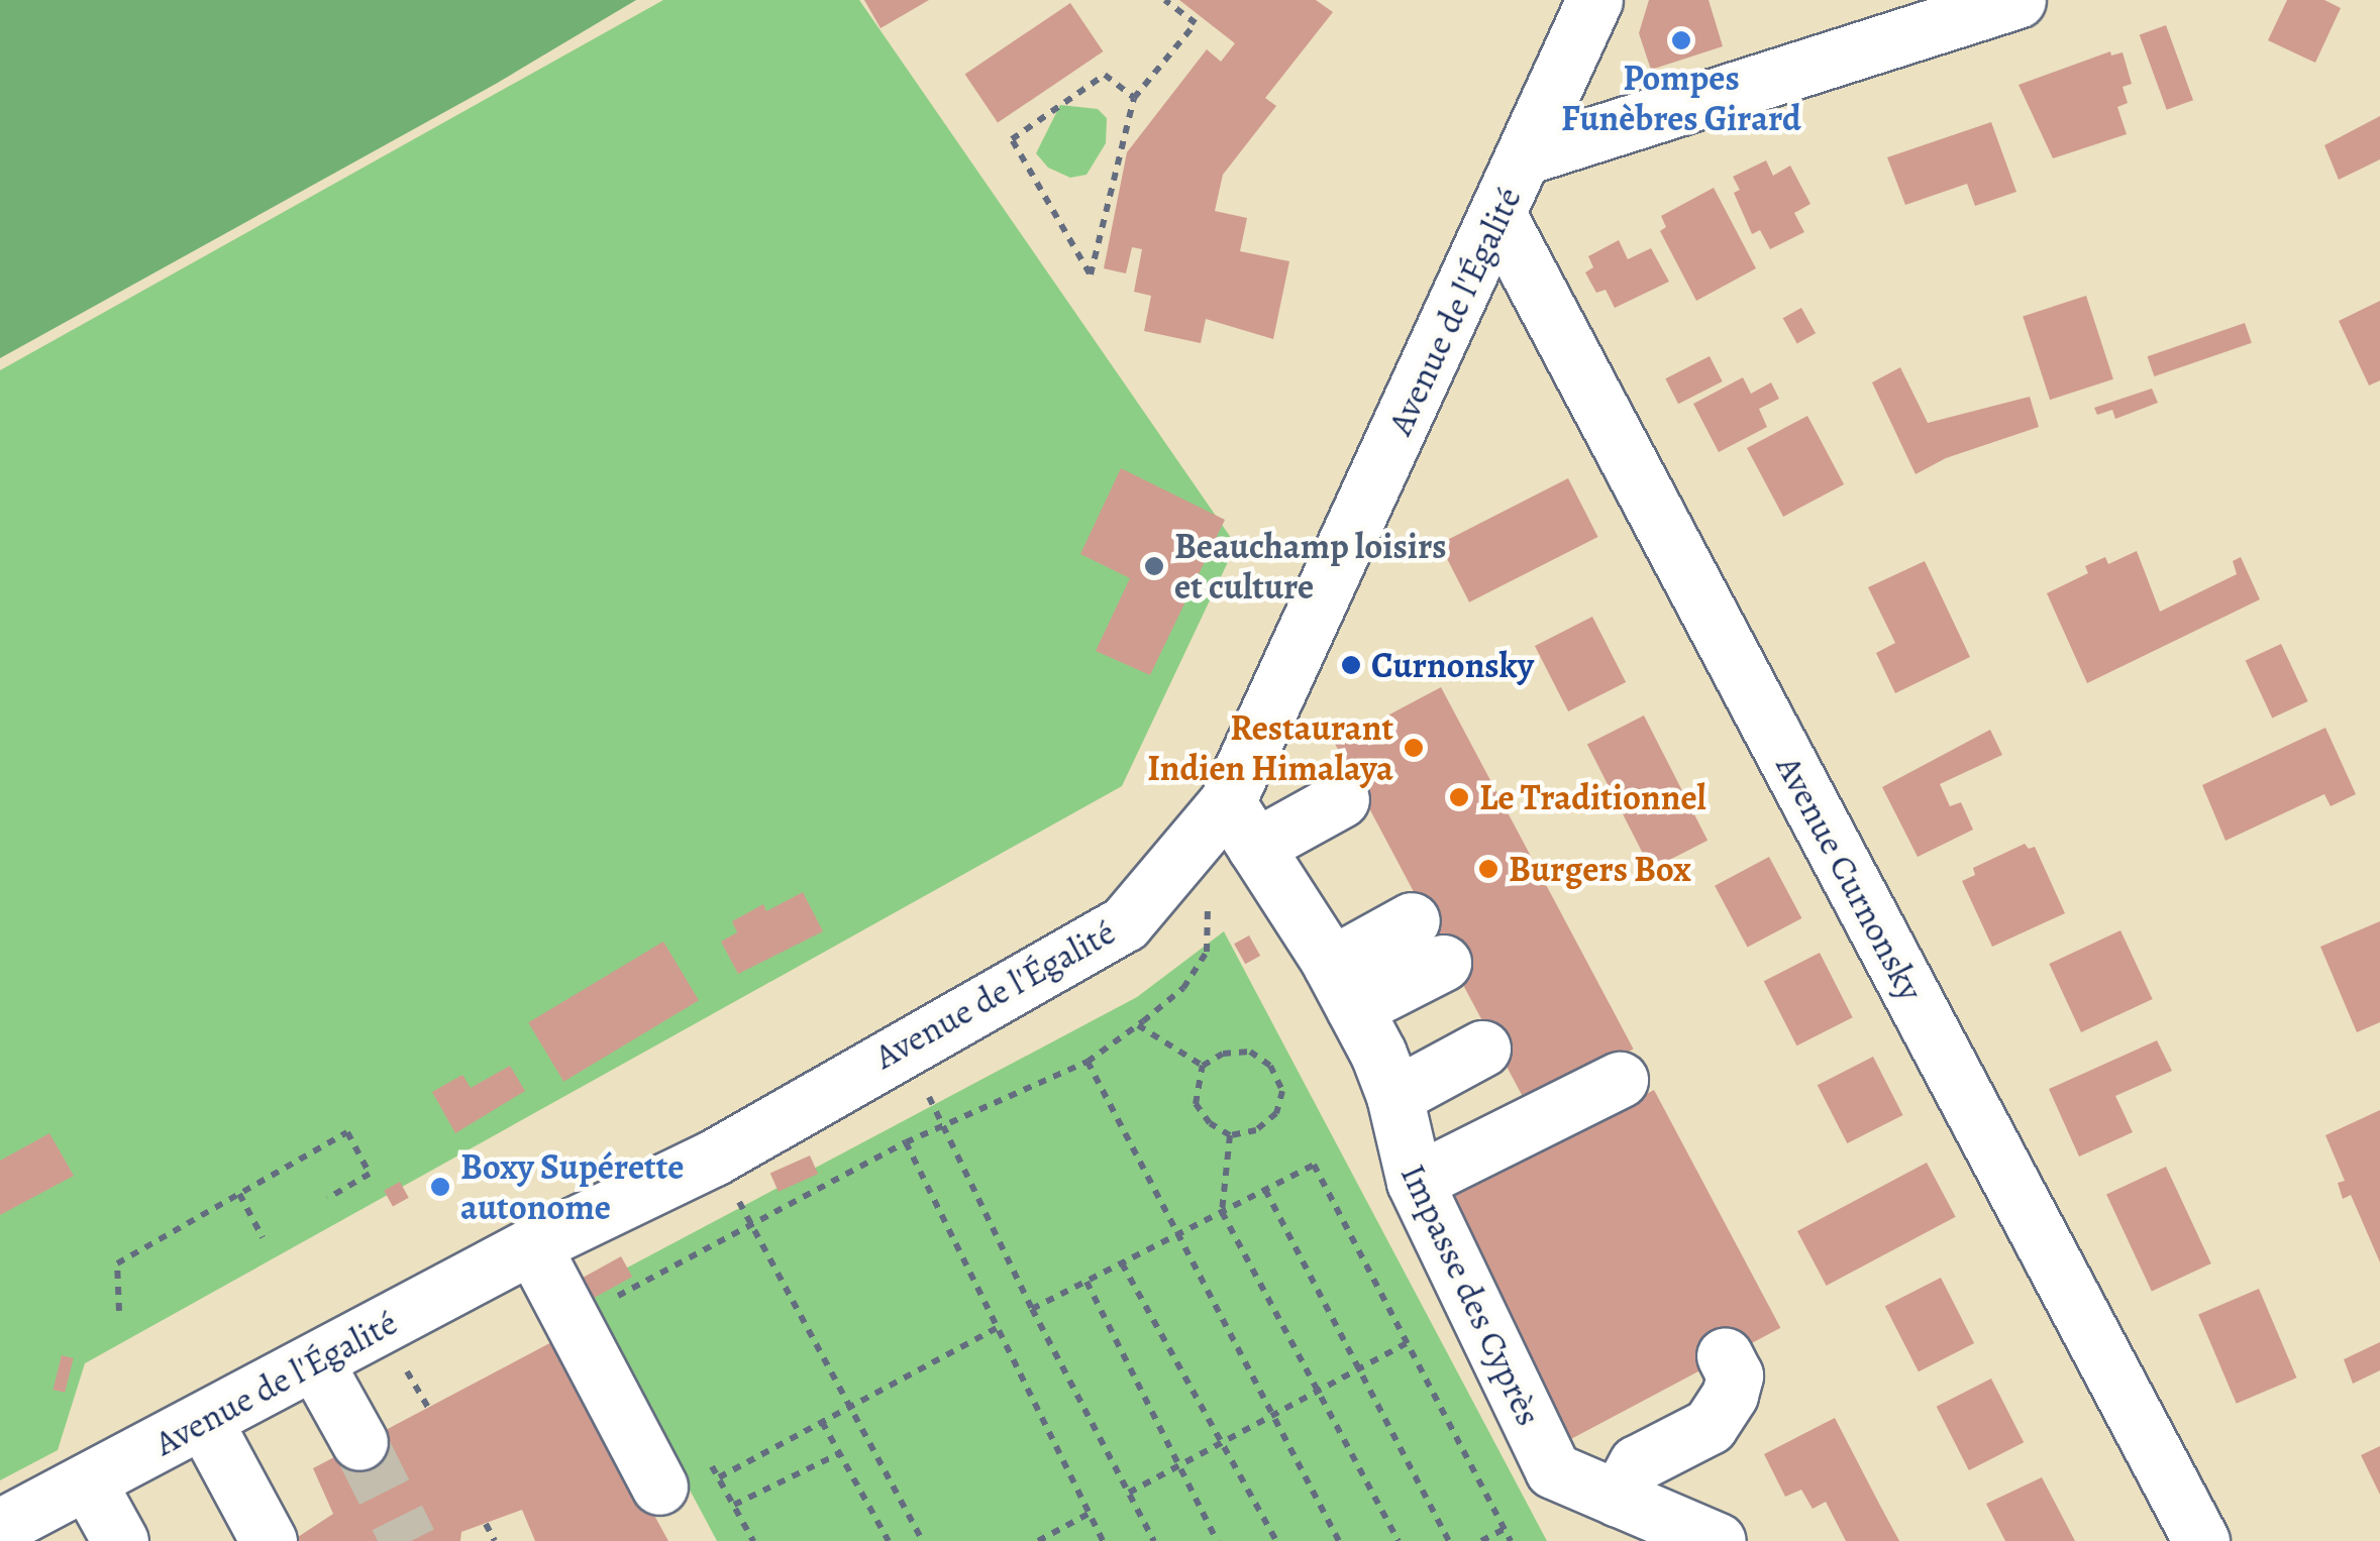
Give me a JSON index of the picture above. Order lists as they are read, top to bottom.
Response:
{
  "streets": {
    "street": ["Avenue de l'Égalité", "Avenue Curnonsky", "Impasse des Cyprès"]
  },
  "crossings": [
    ["Avenue de l'Égalité", "Avenue Curnonsky"],
    ["Avenue de l'Égalité", "Impasse des Cyprès"]
  ],
  "places": [
    "Pompes Funèbres Girard",
    "Beauchamp loisirs et culture",
    "Curnonsky",
    "Restaurant Indien Himalaya",
    "Le Traditionnel",
    "Burgers Box",
    "Boxy Supérette autonome"
  ]
}
